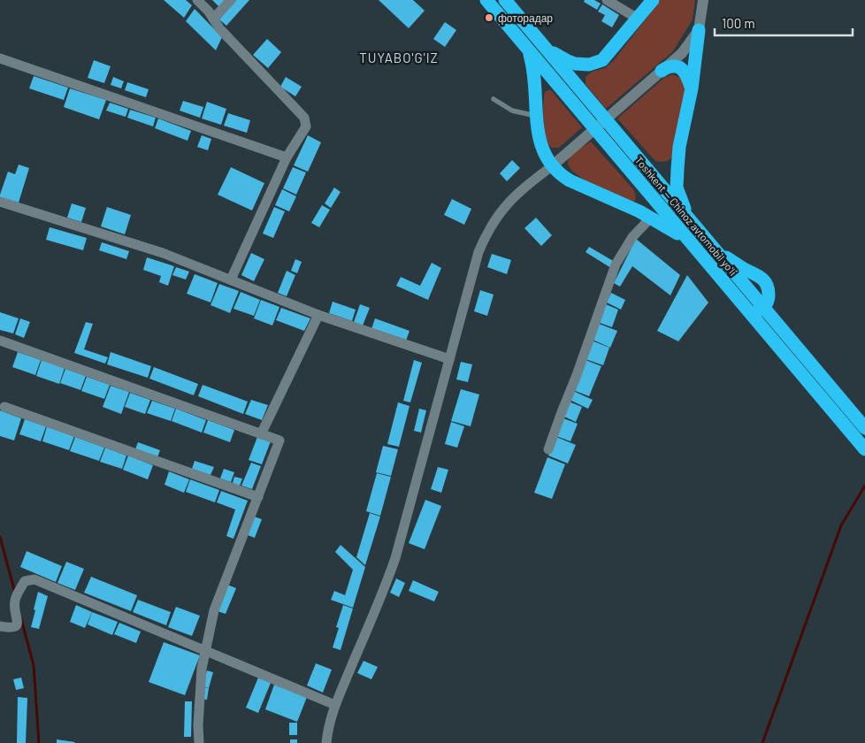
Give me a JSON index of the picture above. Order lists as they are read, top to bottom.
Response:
{
  "streets": {
    "highway": ["Toshkent — Chinoz avtomobil yoʻli"]
  },
  "districts": ["TUYABO'G'IZ"],
  "places": ["фоторадар"],
  "scale_bar": "100 m"
}
